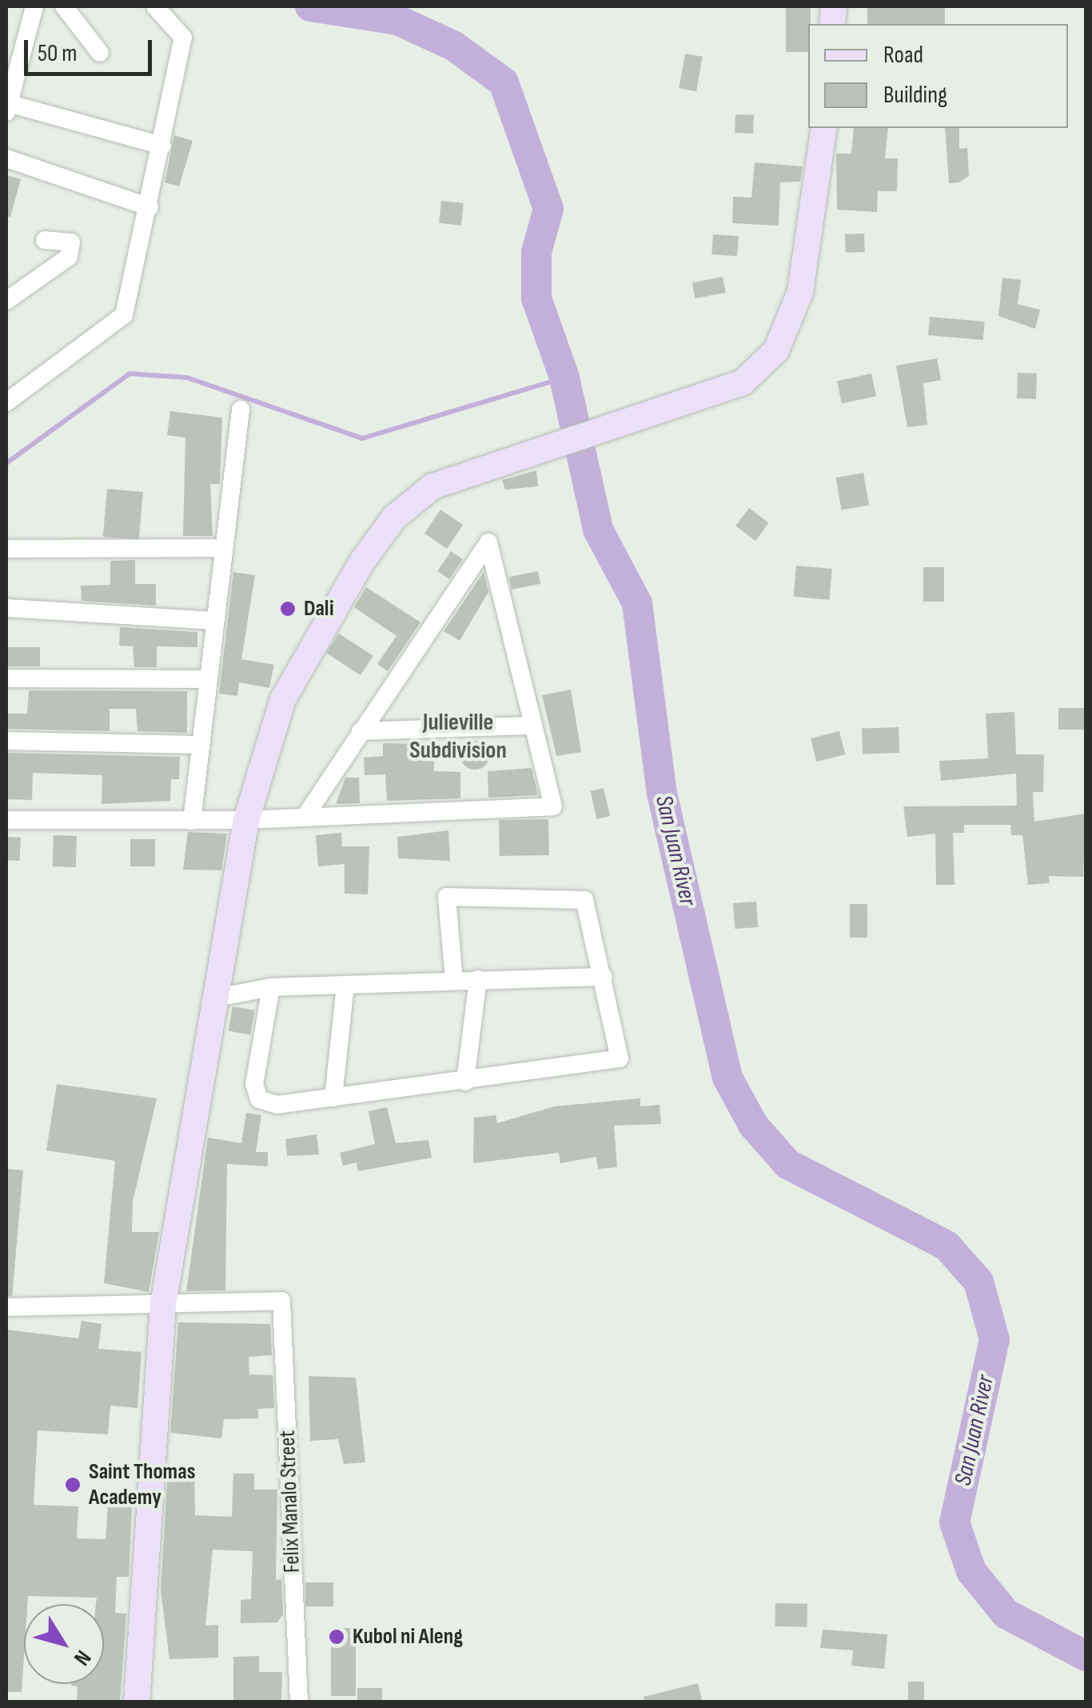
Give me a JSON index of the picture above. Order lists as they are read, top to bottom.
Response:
{
  "streets": {
    "street": ["Felix Manalo Street"]
  },
  "districts": ["Julieville Subdivision"],
  "water": ["San Juan River"],
  "places": ["Dali", "Saint Thomas Academy", "Kubol ni Aleng"],
  "legend": ["Road", "Building"],
  "scale_bar": "50 m",
  "north": "bottom right"
}
